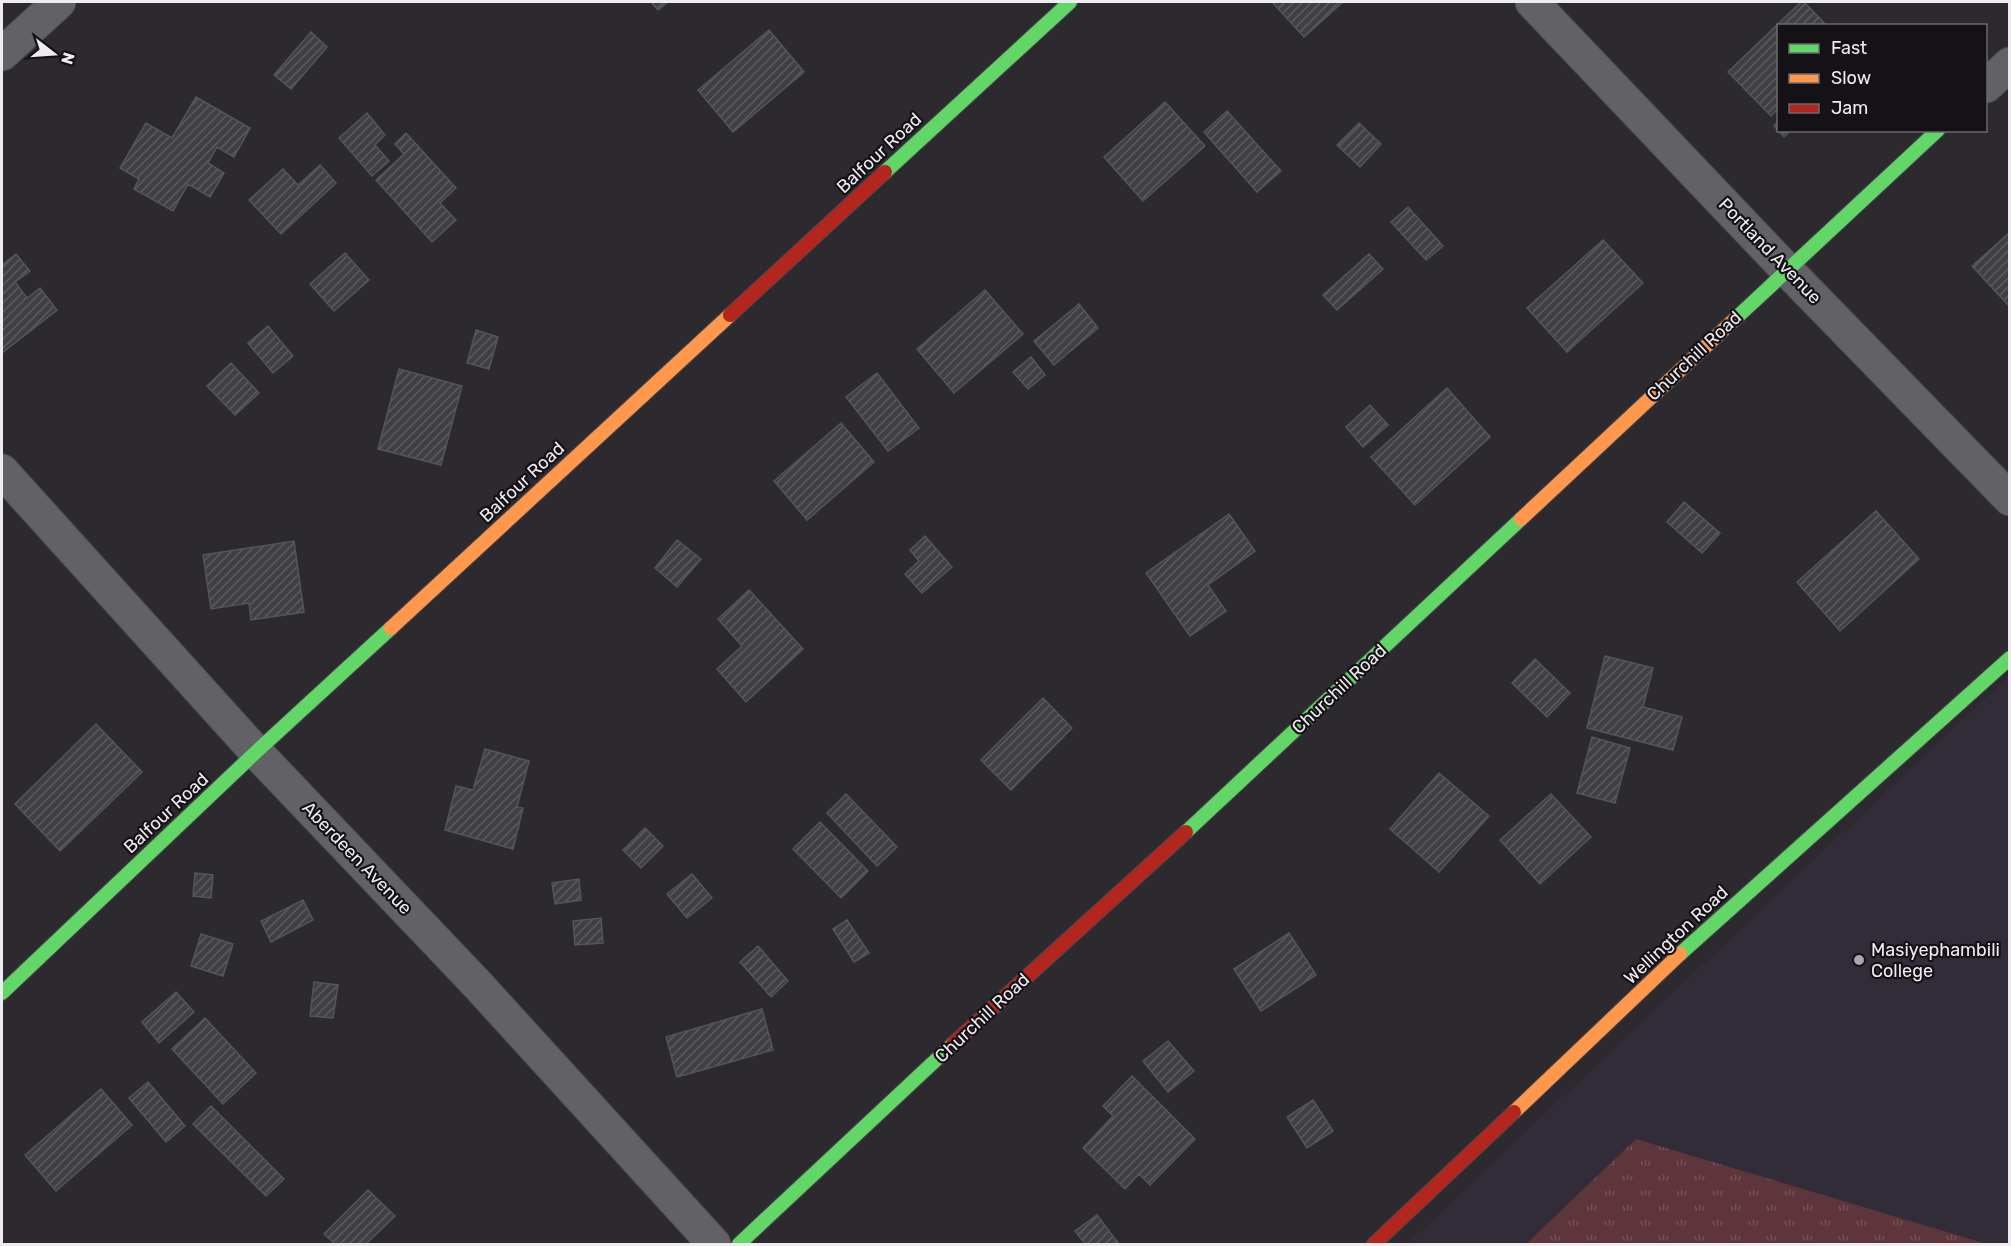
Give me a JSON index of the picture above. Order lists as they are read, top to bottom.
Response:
{
  "streets": {
    "street": [
      "Balfour Road",
      "Portland Avenue",
      "Churchill Road",
      "Aberdeen Avenue",
      "Wellington Road"
    ]
  },
  "crossings": [
    ["Balfour Road", "Aberdeen Avenue"],
    ["Portland Avenue", "Churchill Road"]
  ],
  "places": ["Masiyephambili College"],
  "legend": ["Fast", "Slow", "Jam"],
  "north": "right"
}
